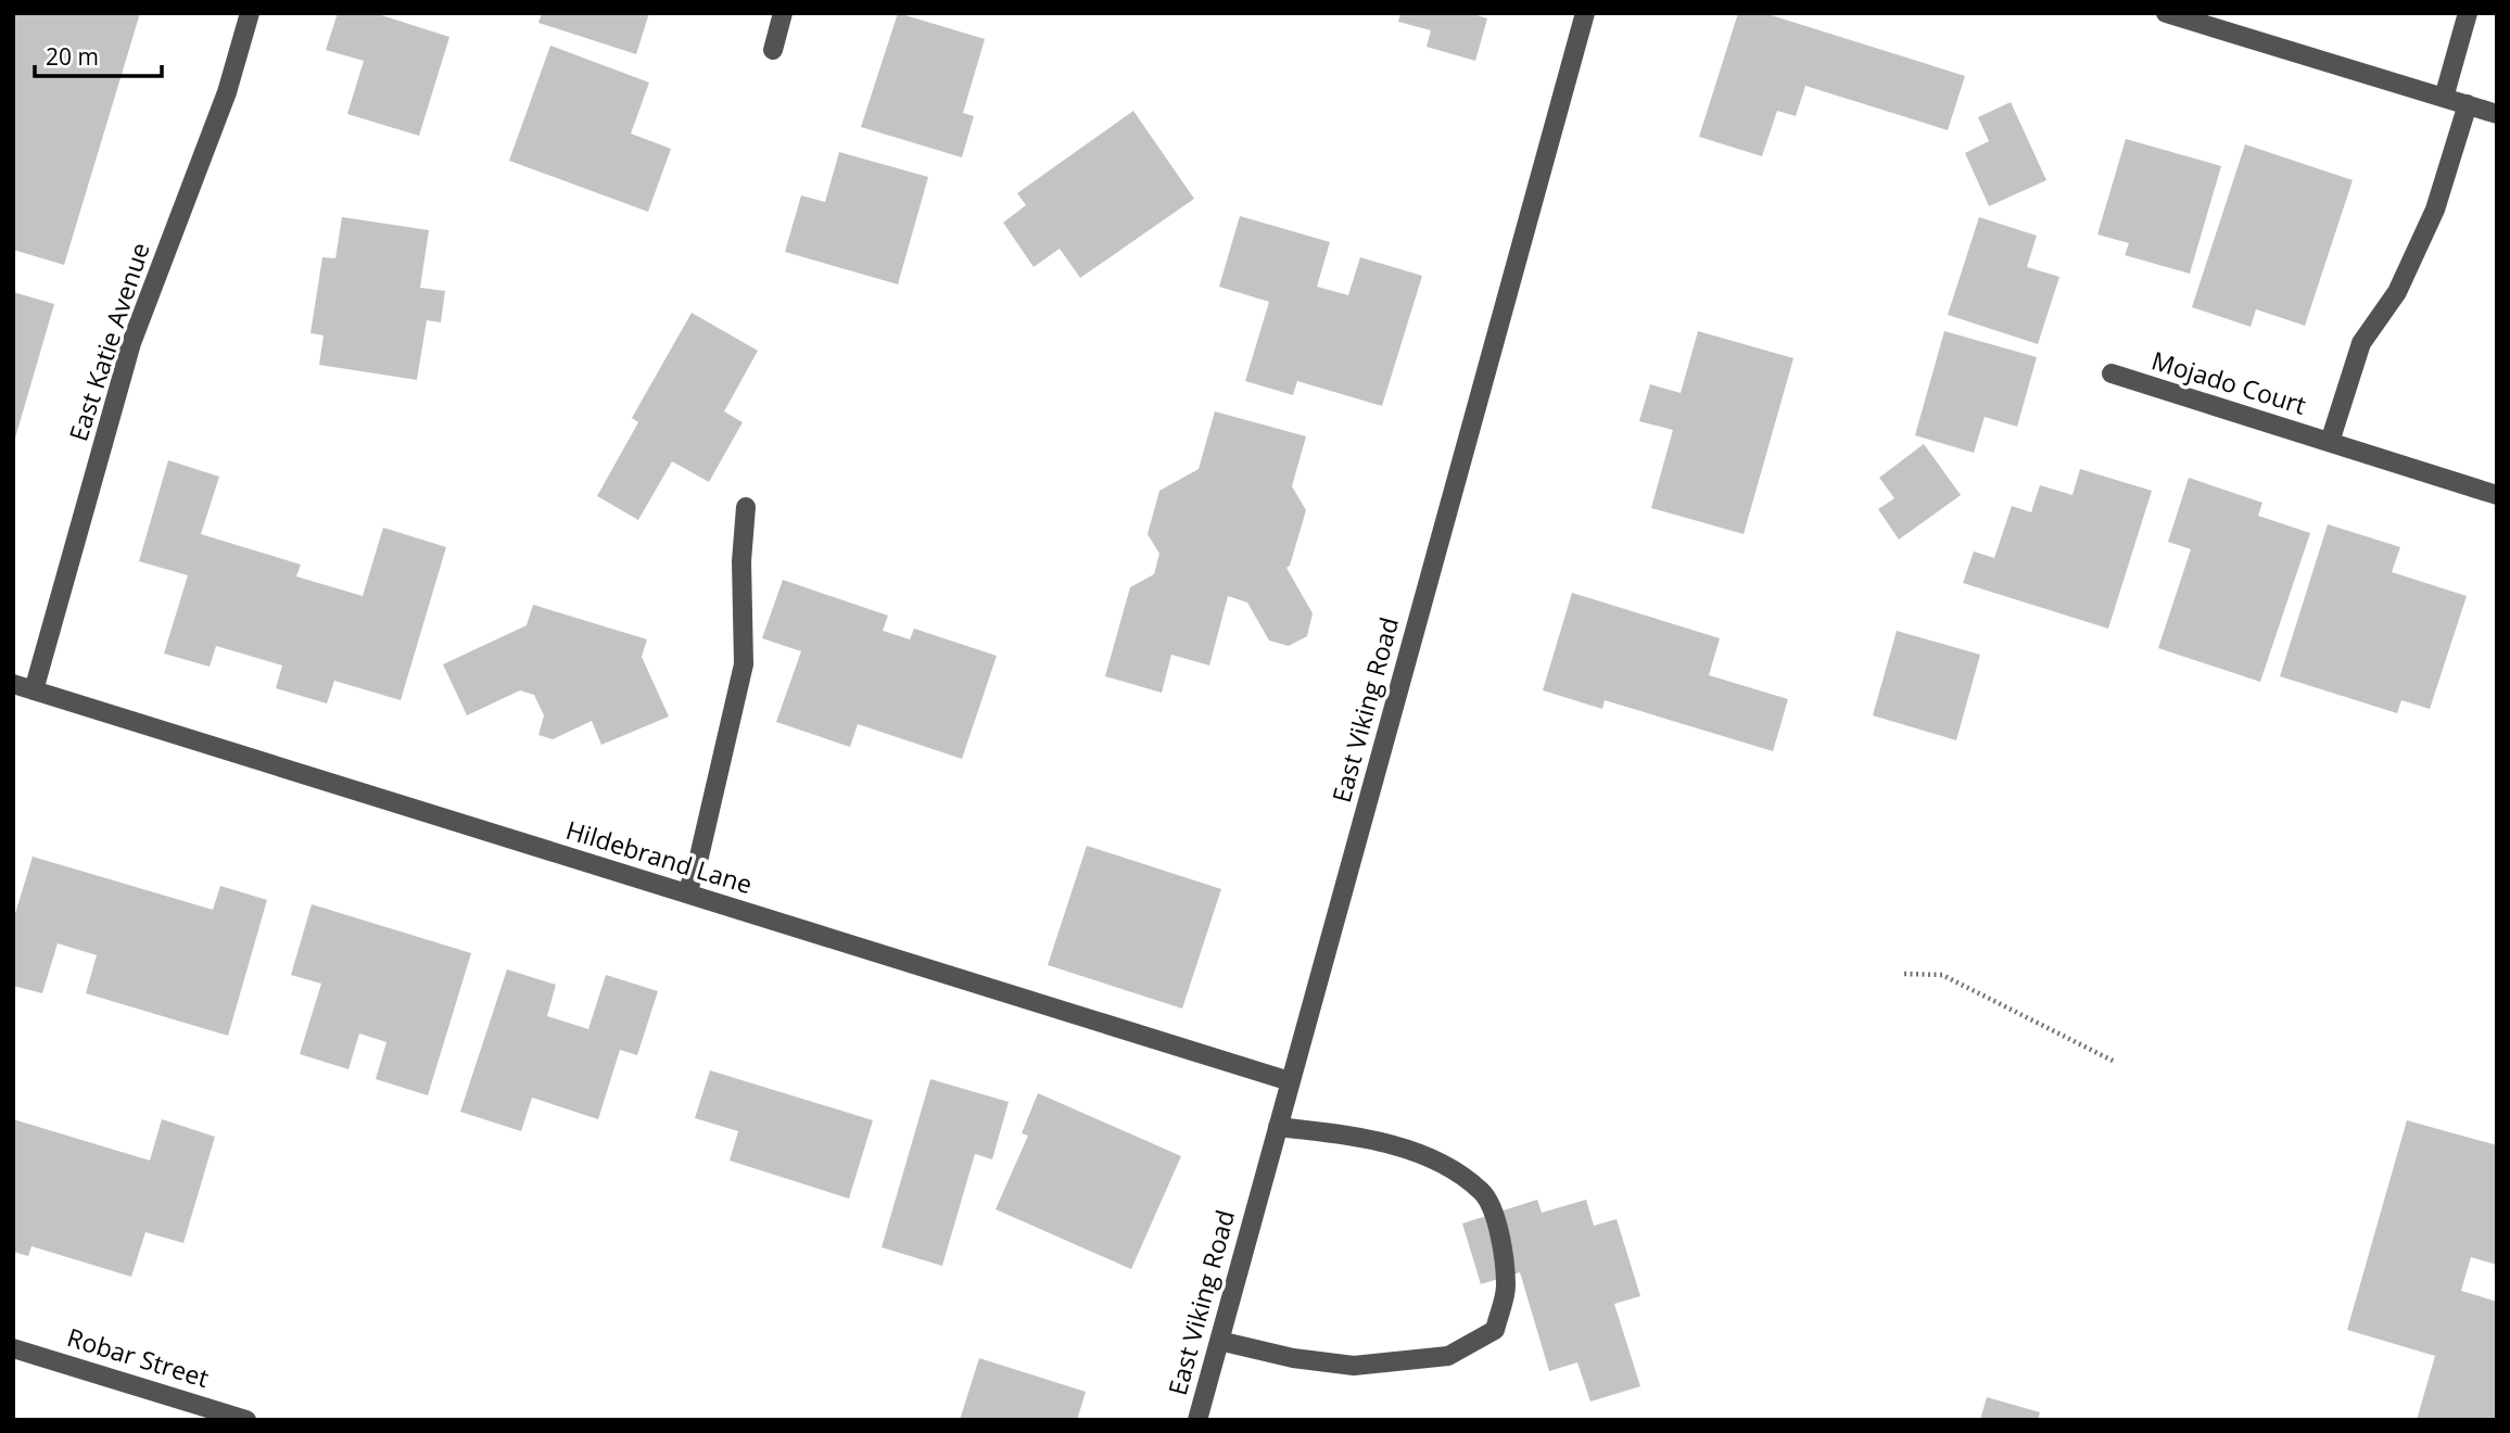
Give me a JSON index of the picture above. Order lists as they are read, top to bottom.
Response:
{
  "streets": {
    "street": [
      "East Katie Avenue",
      "Mojado Court",
      "East Viking Road",
      "Hildebrand Lane",
      "Robar Street"
    ]
  },
  "crossings": [
    ["East Katie Avenue", "Hildebrand Lane"],
    ["East Viking Road", "Hildebrand Lane"]
  ],
  "scale_bar": "20 m"
}
